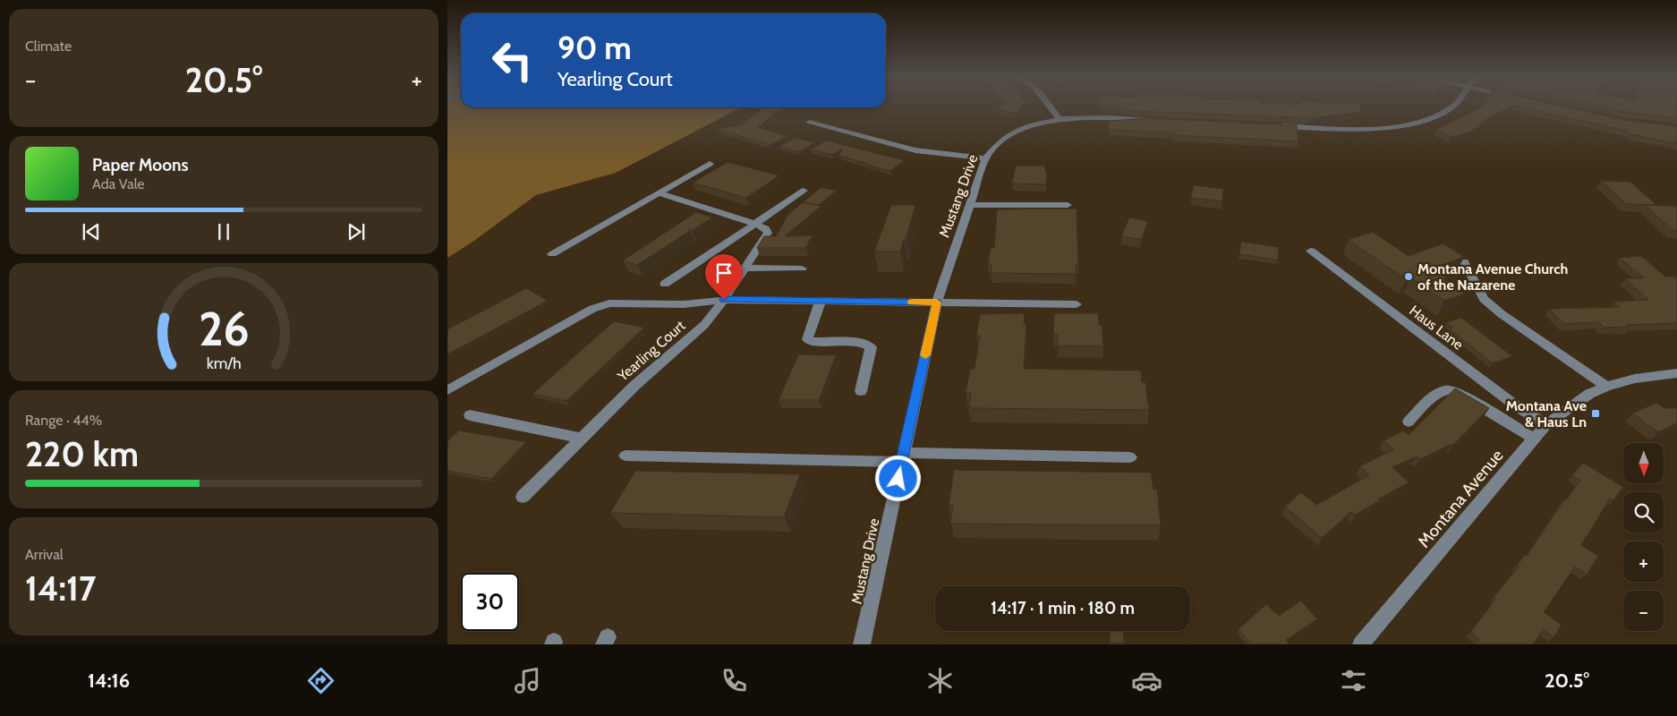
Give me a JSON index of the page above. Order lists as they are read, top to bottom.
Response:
{
  "streets": {
    "street": [
      "Mustang Drive",
      "Haus Lane",
      "Yearling Court",
      "Montana Avenue"
    ]
  },
  "crossings": [
    ["Haus Lane", "Montana Avenue"]
  ],
  "places": {
    "other": ["Montana Avenue Church of the Nazarene"],
    "transit": ["Montana Ave & Haus Ln"]
  },
  "north": "bottom",
  "page": {
    "tile": [
      "Climate",
      ["Range · 44%", "220 km"],
      ["Arrival", "14:17"]
    ],
    "turn": ["90 m", "Yearling Court"],
    "heat": ["−", "20.5°", "+"],
    "song": ["Paper Moons", "Ada Vale"],
    "map_buttons": ["+", "−"],
    "limit": "30",
    "trip": "14:17 · 1 min · 180 m",
    "tabs": ["14:16", "20.5°"],
    "gauge": ["26", "km/h"]
  }
}
